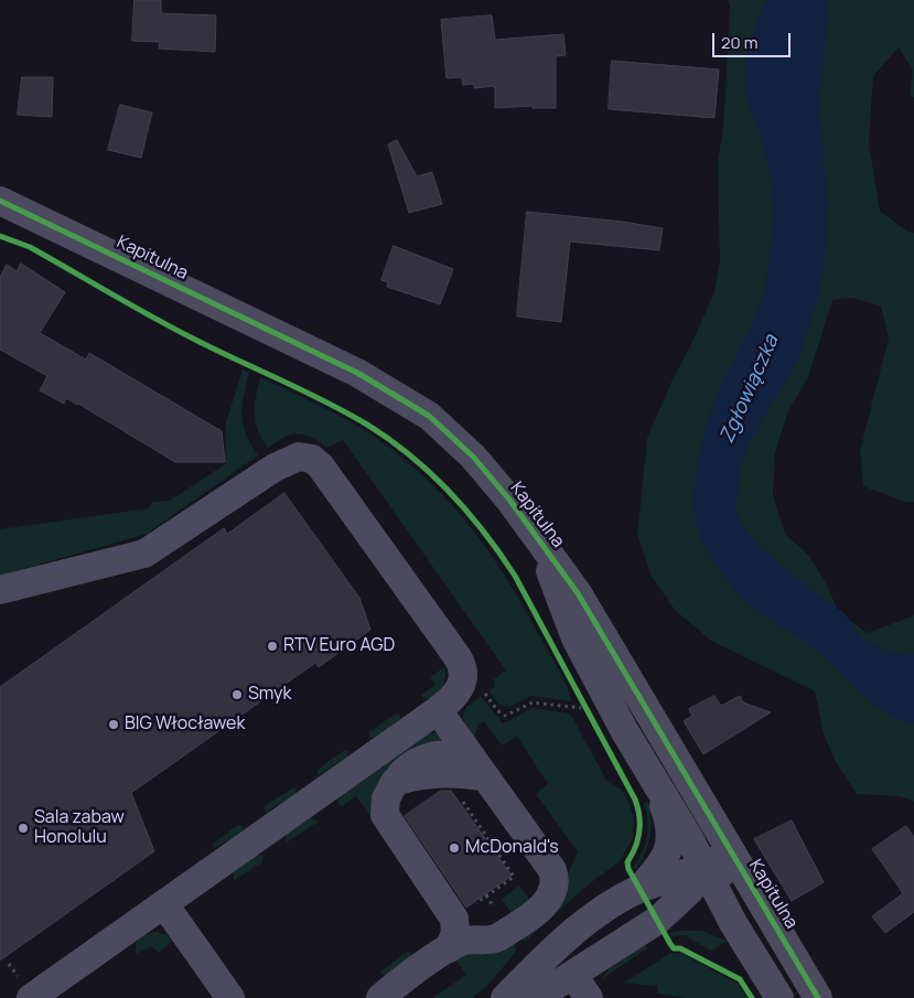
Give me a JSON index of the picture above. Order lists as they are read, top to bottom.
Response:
{
  "streets": {
    "street": ["Kapitulna"]
  },
  "water": ["Zgłowiączka"],
  "places": [
    "RTV Euro AGD",
    "Smyk",
    "BIG Włocławek",
    "Sala zabaw Honolulu",
    "McDonald's"
  ],
  "scale_bar": "20 m"
}
